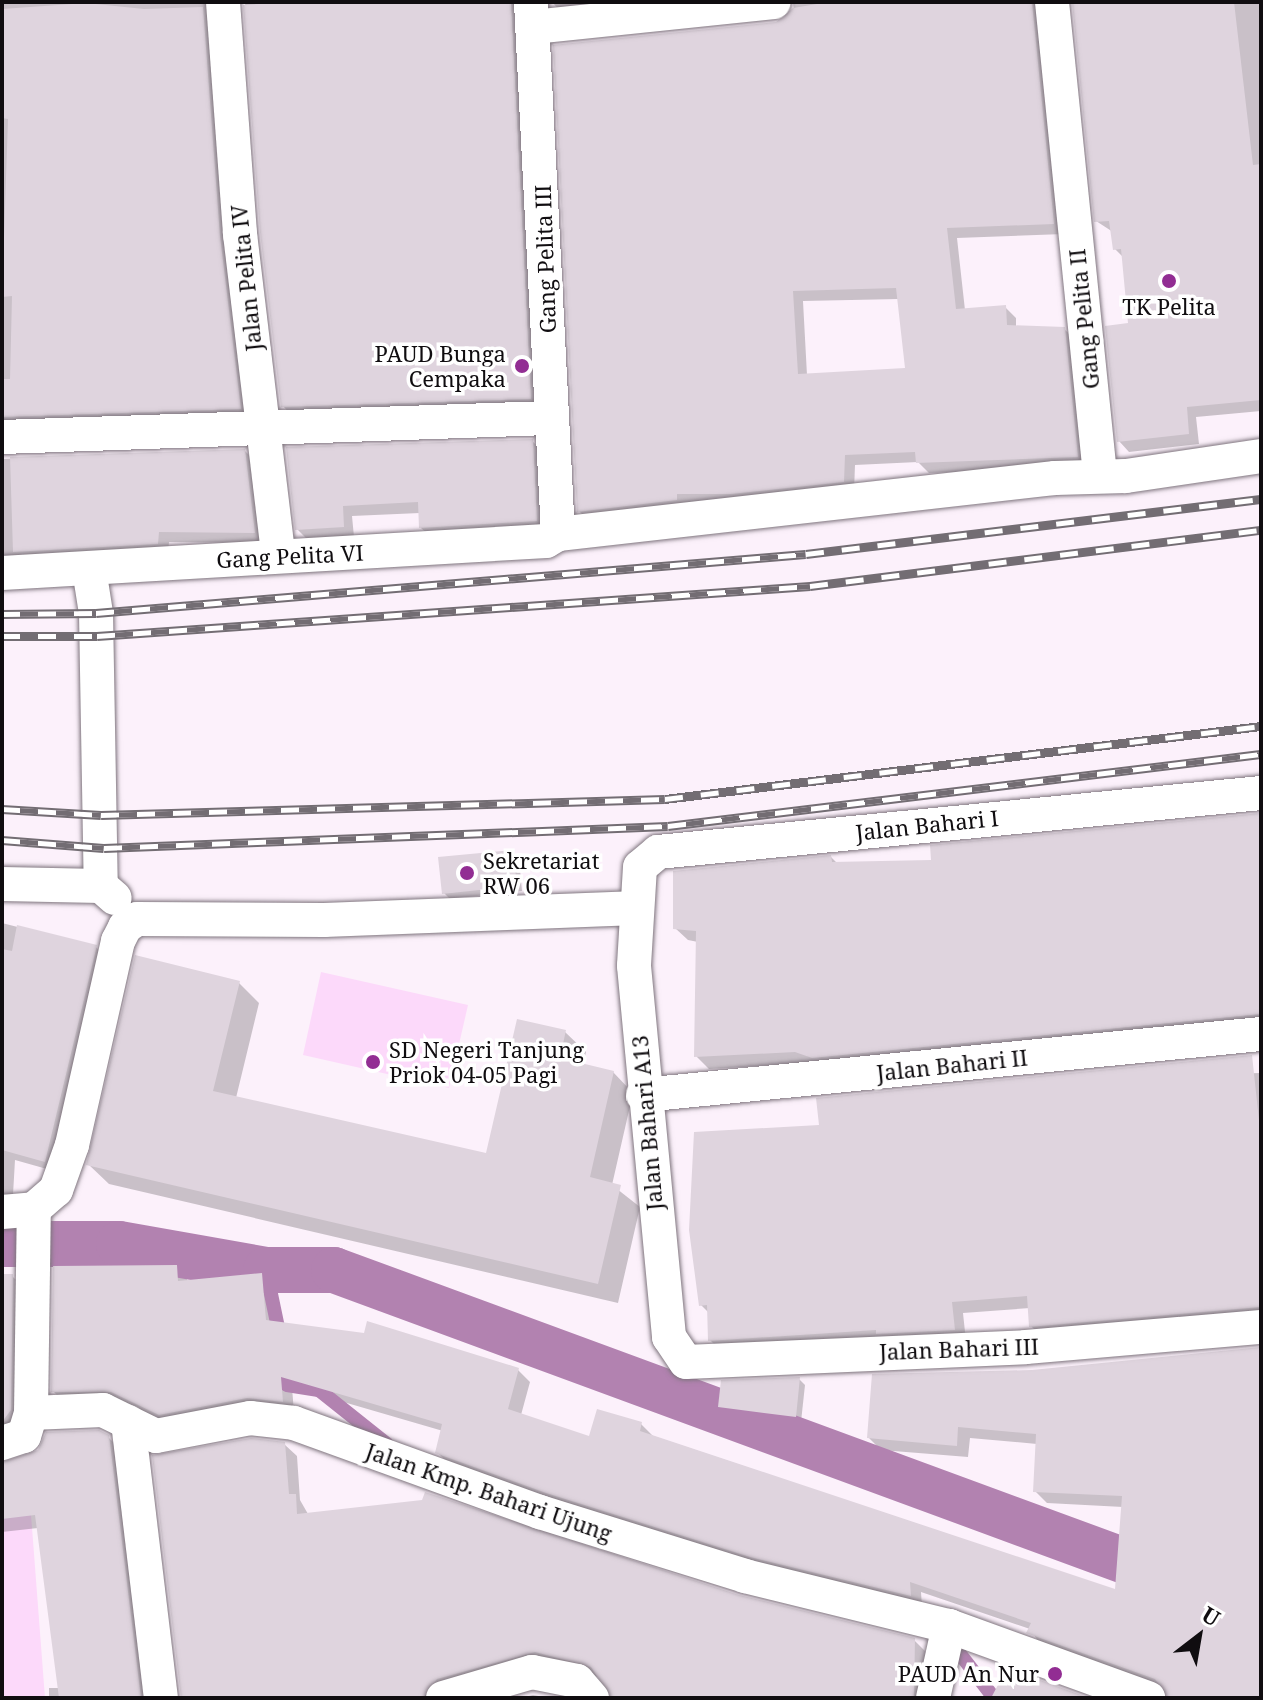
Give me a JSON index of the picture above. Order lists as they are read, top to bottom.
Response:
{
  "streets": {
    "street": [
      "Gang Pelita III",
      "Jalan Pelita IV",
      "Gang Pelita II",
      "Gang Pelita VI",
      "Jalan Bahari I",
      "Jalan Bahari II",
      "Jalan Bahari A13",
      "Jalan Bahari III",
      "Jalan Kmp. Bahari Ujung"
    ]
  },
  "crossings": [
    ["Gang Pelita III", "Gang Pelita VI"],
    ["Jalan Pelita IV", "Gang Pelita VI"],
    ["Gang Pelita II", "Gang Pelita VI"],
    ["Jalan Bahari I", "Jalan Bahari A13"],
    ["Jalan Bahari II", "Jalan Bahari A13"],
    ["Jalan Bahari A13", "Jalan Bahari III"]
  ],
  "places": [
    "TK Pelita",
    "PAUD Bunga Cempaka",
    "Sekretariat RW 06",
    "SD Negeri Tanjung Priok 04-05 Pagi",
    "PAUD An Nur"
  ],
  "north": "top right"
}
